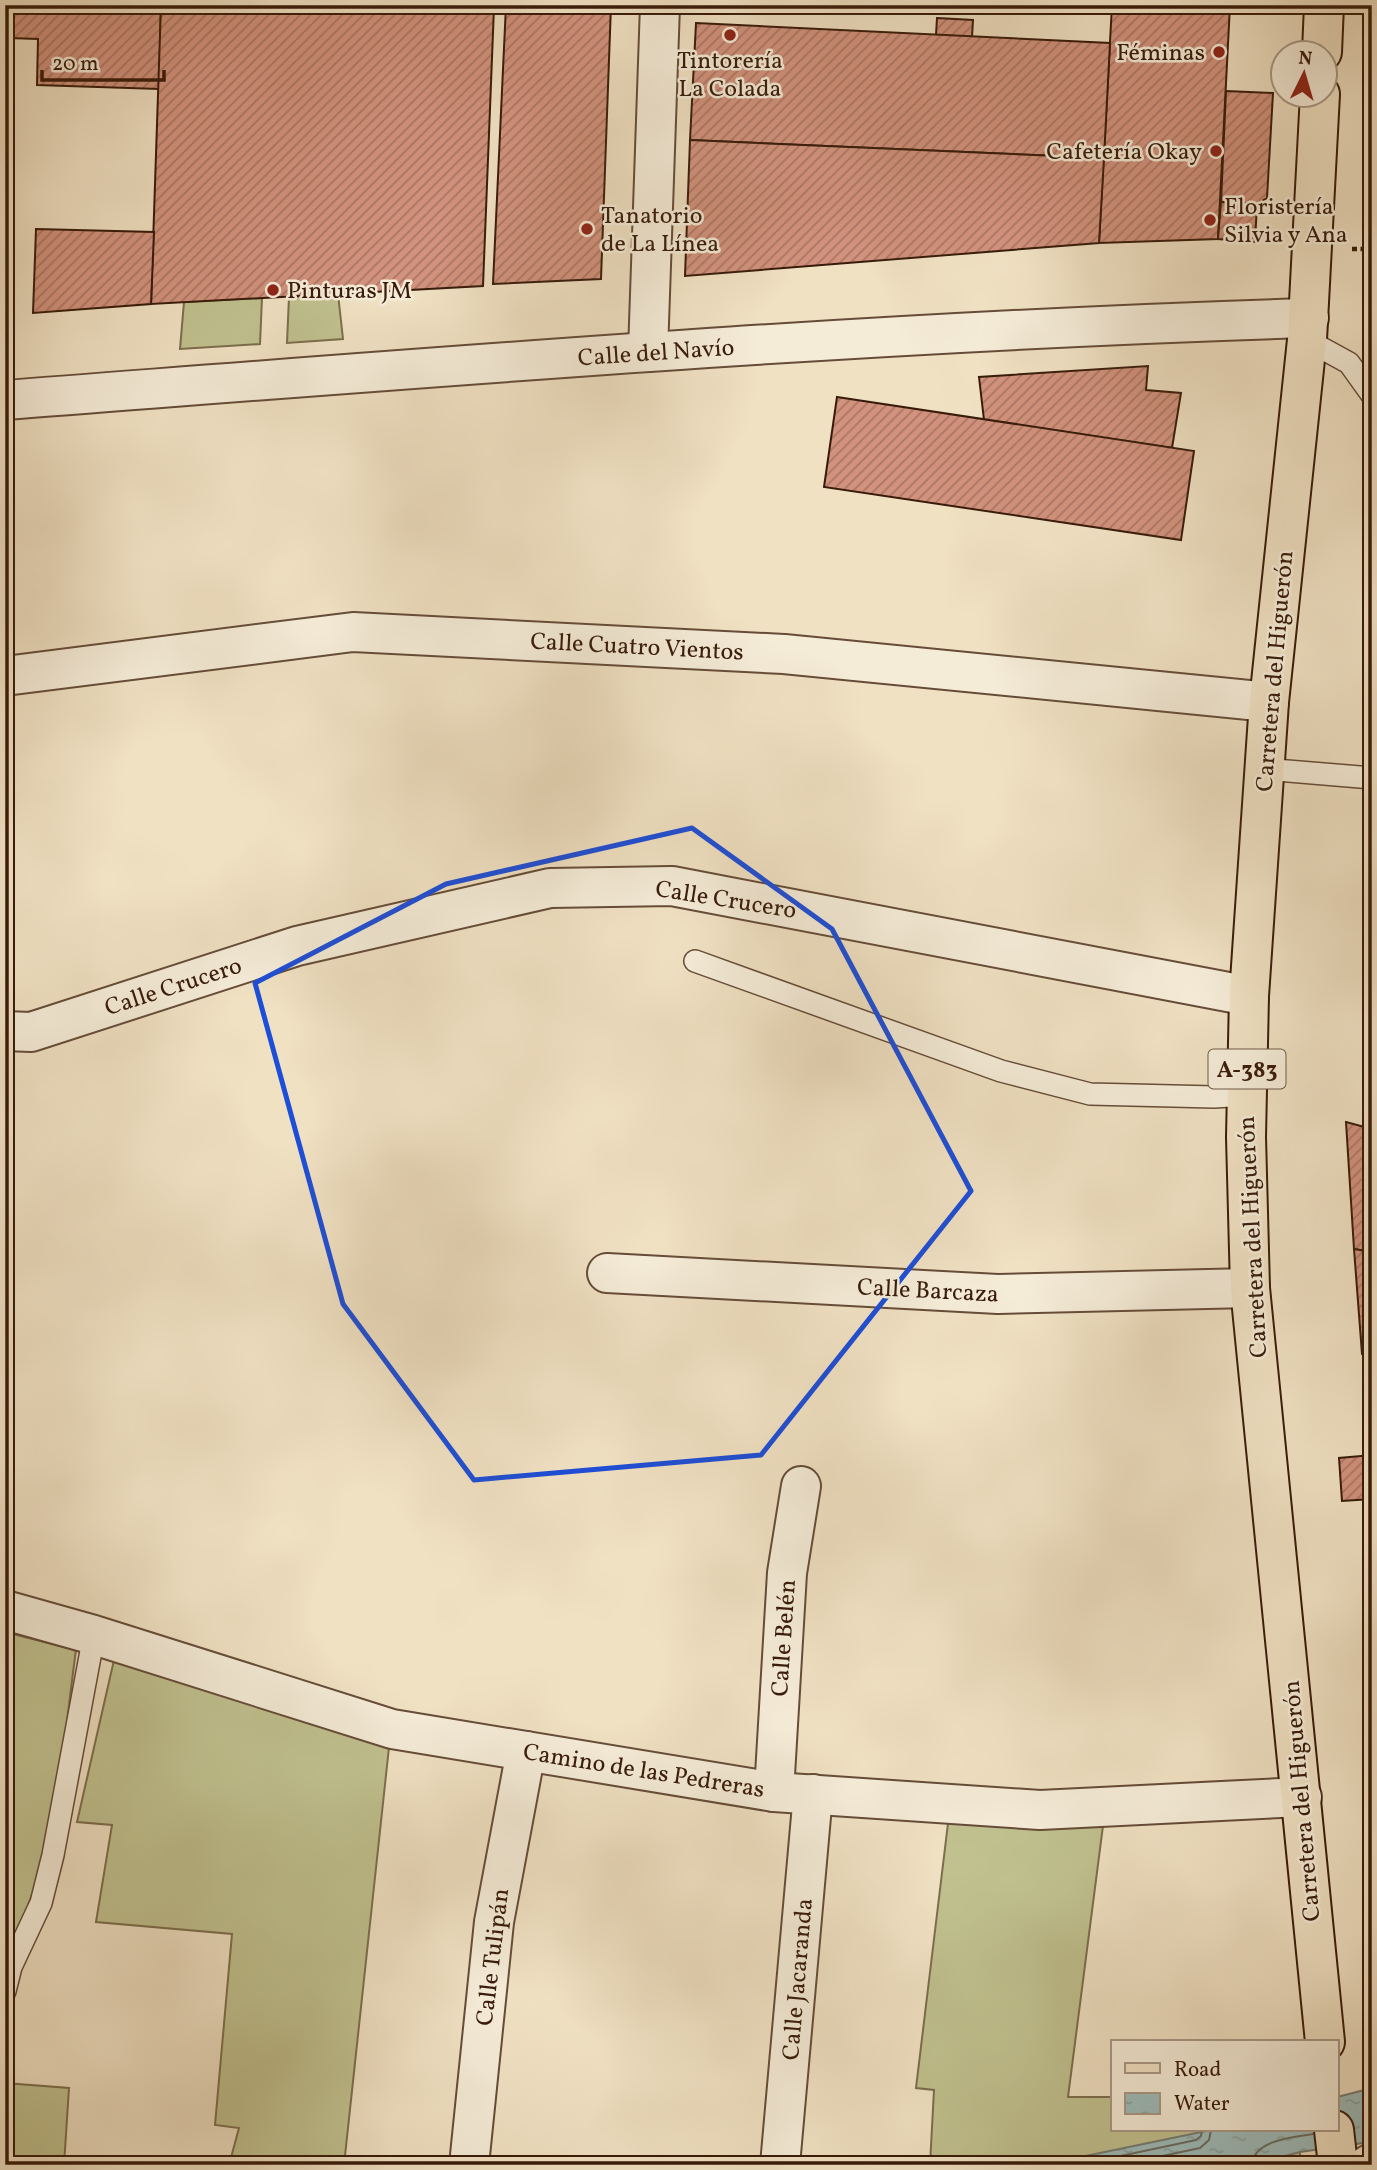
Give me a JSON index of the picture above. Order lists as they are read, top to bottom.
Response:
{
  "streets": {
    "main road": ["Carretera del Higuerón", "A-383"],
    "street": [
      "Calle del Navío",
      "Calle Cuatro Vientos",
      "Calle Crucero",
      "Calle Barcaza",
      "Calle Belén",
      "Camino de las Pedreras",
      "Calle Tulipán",
      "Calle Jacaranda"
    ]
  },
  "crossings": [
    ["Calle del Navío", "Carretera del Higuerón"],
    ["Calle Cuatro Vientos", "Carretera del Higuerón"],
    ["Carretera del Higuerón", "Calle Crucero"],
    ["Carretera del Higuerón", "Calle Barcaza"],
    ["Carretera del Higuerón", "Camino de las Pedreras"],
    ["Calle Belén", "Camino de las Pedreras"],
    ["Camino de las Pedreras", "Calle Tulipán"],
    ["Camino de las Pedreras", "Calle Jacaranda"]
  ],
  "places": [
    "Tintorería La Colada",
    "Féminas",
    "Cafetería Okay",
    "Floristería Silvia y Ana",
    "Tanatorio de La Línea",
    "Pinturas JM"
  ],
  "legend": ["Road", "Water"],
  "scale_bar": "20 m",
  "north": "top"
}
